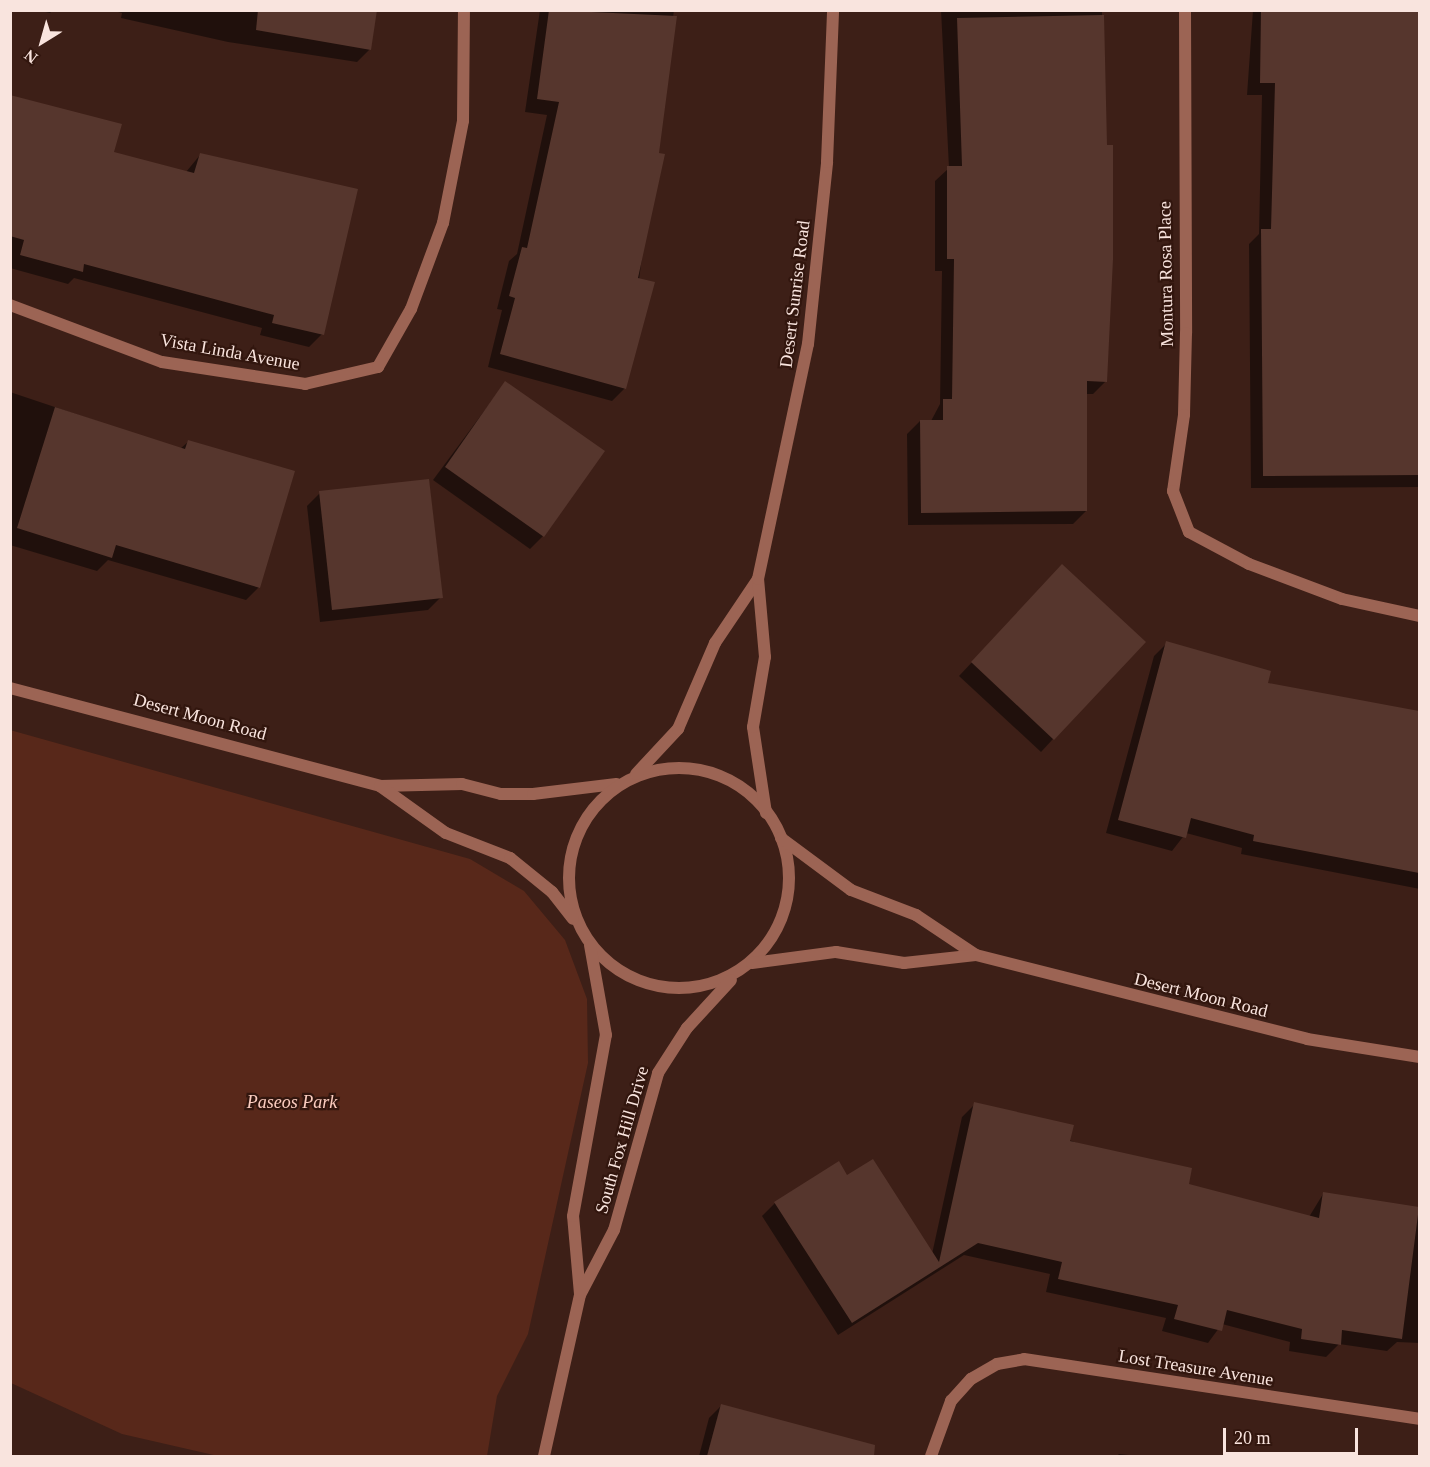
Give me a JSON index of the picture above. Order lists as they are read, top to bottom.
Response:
{
  "streets": {
    "street": [
      "Montura Rosa Place",
      "Desert Sunrise Road",
      "Vista Linda Avenue",
      "Desert Moon Road",
      "South Fox Hill Drive",
      "Lost Treasure Avenue"
    ]
  },
  "parks": ["Paseos Park"],
  "scale_bar": "20 m",
  "north": "bottom left"
}
